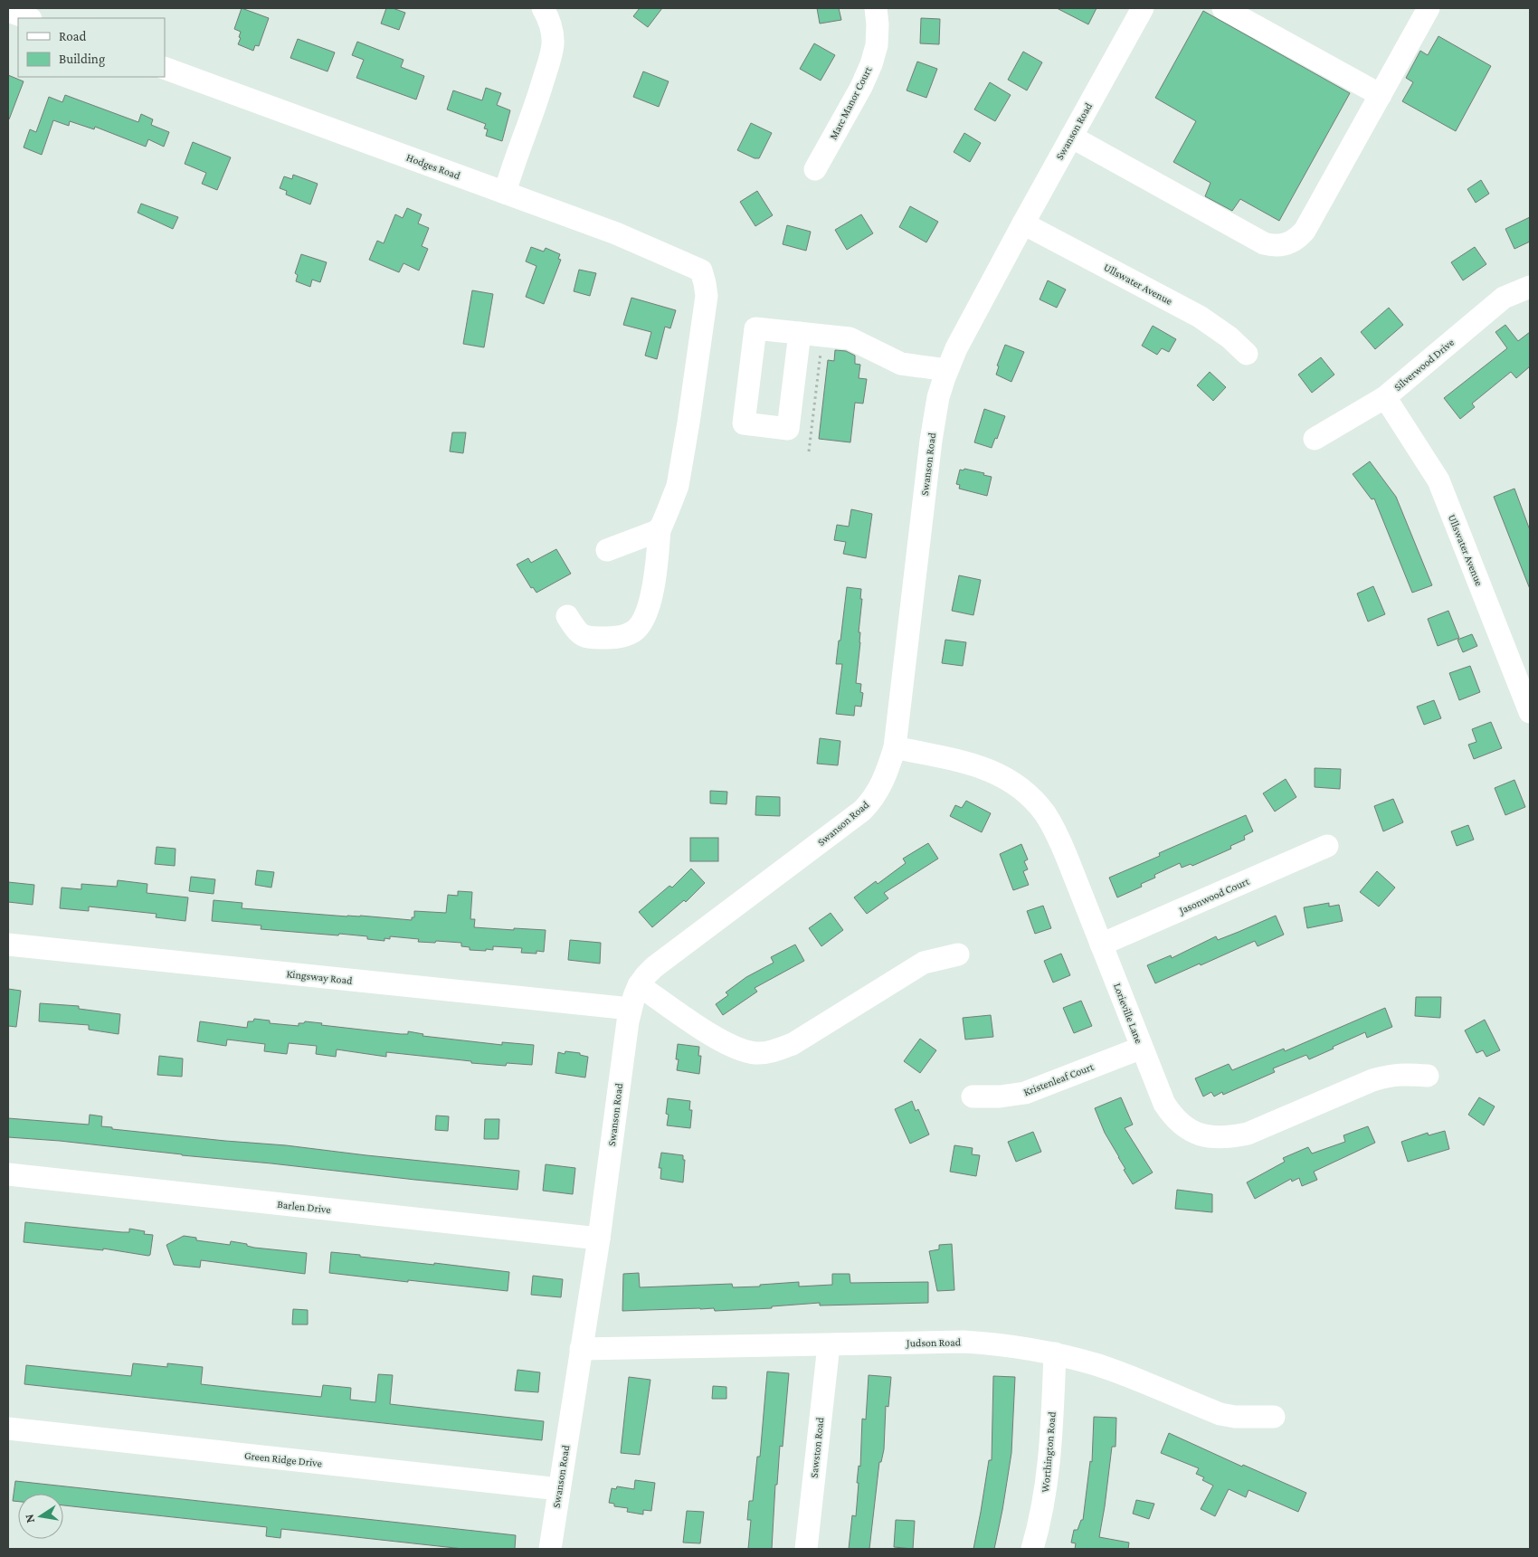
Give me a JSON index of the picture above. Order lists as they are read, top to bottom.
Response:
{
  "streets": {
    "street": [
      "Marc Manor Court",
      "Swanson Road",
      "Hodges Road",
      "Ullswater Avenue",
      "Silverwood Drive",
      "Jasonwood Court",
      "Kingsway Road",
      "Lorieville Lane",
      "Kristenleaf Court",
      "Barlen Drive",
      "Judson Road",
      "Sawston Road",
      "Worthington Road",
      "Green Ridge Drive"
    ]
  },
  "crossings": [
    ["Swanson Road", "Ullswater Avenue"],
    ["Swanson Road", "Kingsway Road"],
    ["Swanson Road", "Lorieville Lane"],
    ["Swanson Road", "Barlen Drive"],
    ["Swanson Road", "Judson Road"],
    ["Swanson Road", "Green Ridge Drive"],
    ["Ullswater Avenue", "Silverwood Drive"],
    ["Jasonwood Court", "Lorieville Lane"],
    ["Lorieville Lane", "Kristenleaf Court"],
    ["Judson Road", "Sawston Road"],
    ["Judson Road", "Worthington Road"]
  ],
  "legend": ["Road", "Building"],
  "north": "left"
}
